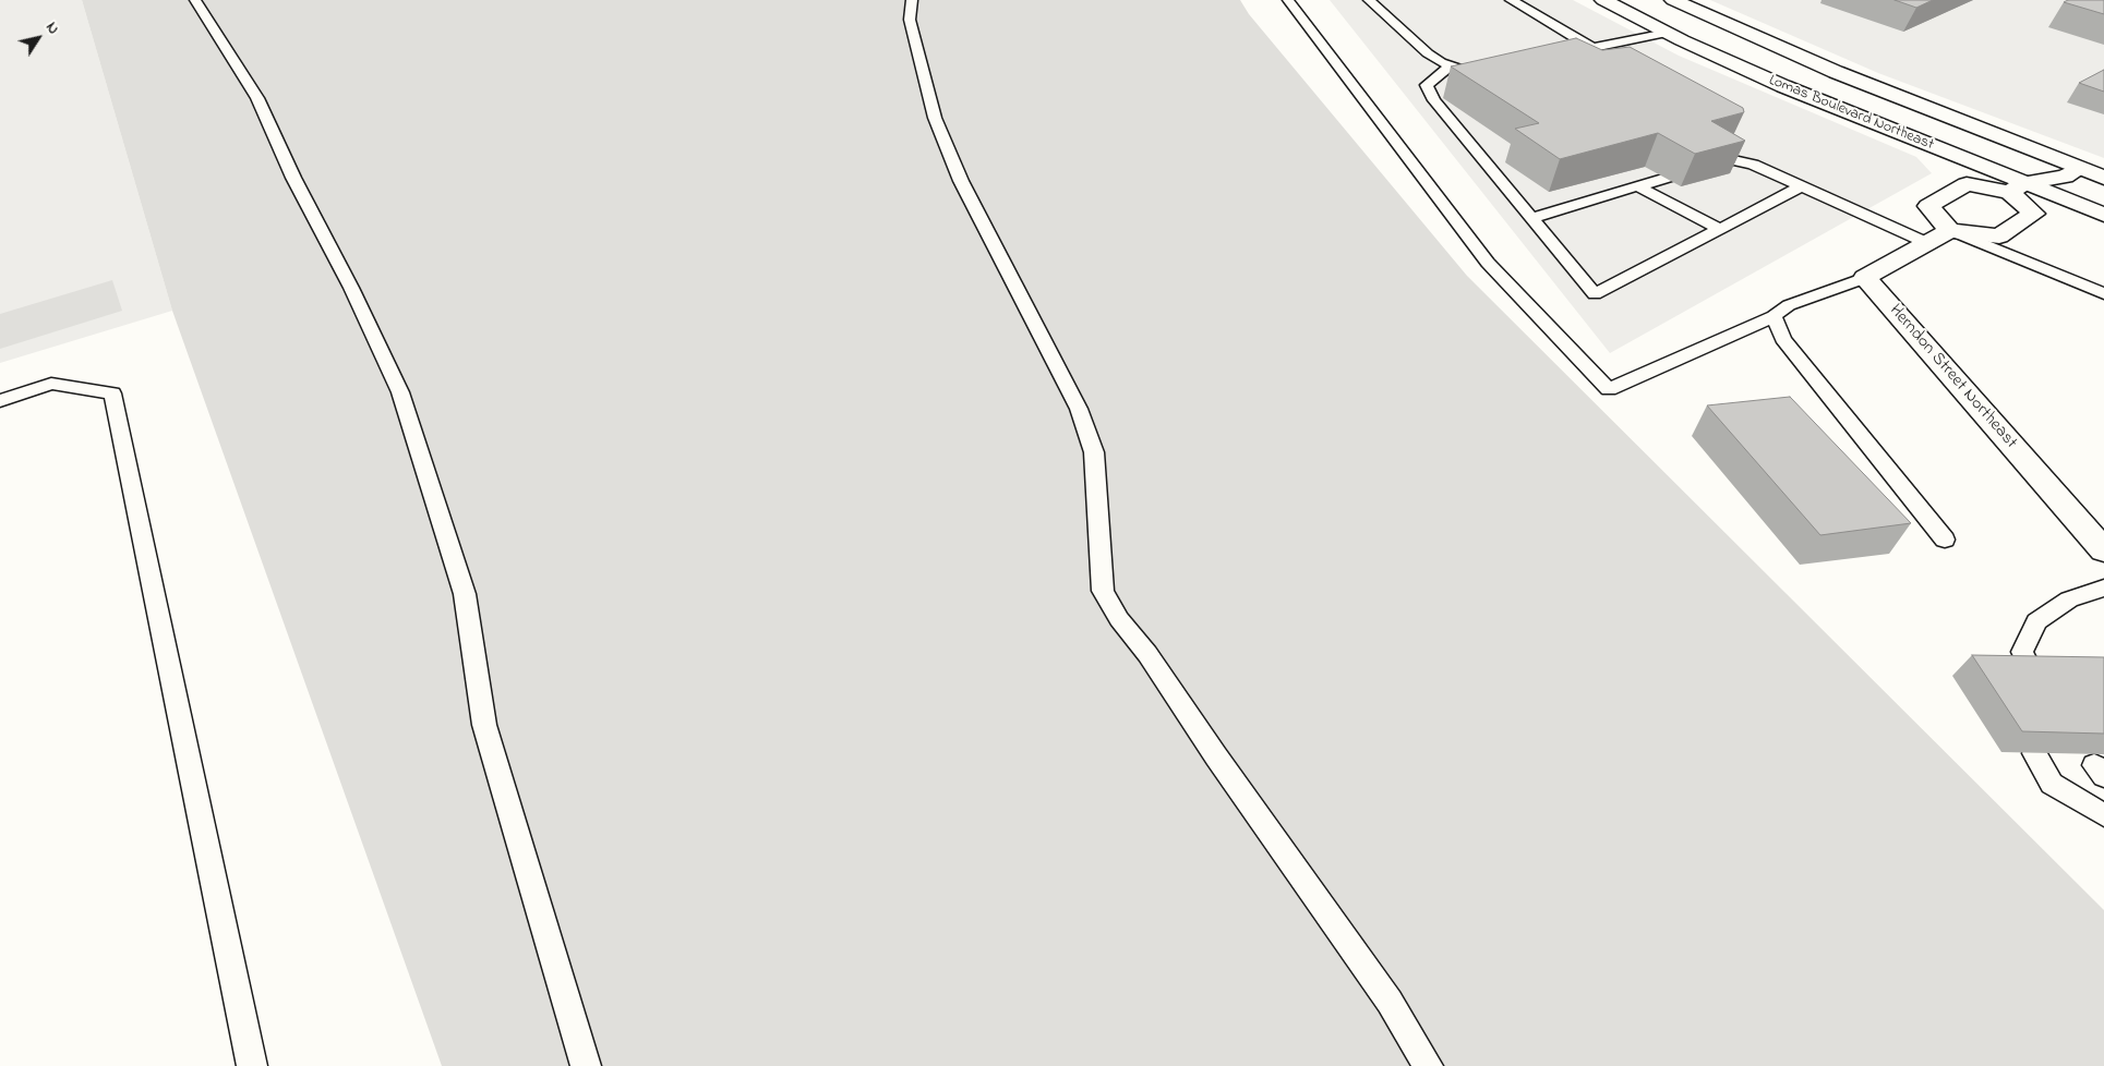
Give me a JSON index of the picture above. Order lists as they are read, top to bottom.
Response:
{
  "streets": {
    "main road": ["Lomas Boulevard Northeast", "Herndon Street Northeast"]
  },
  "north": "top right"
}
